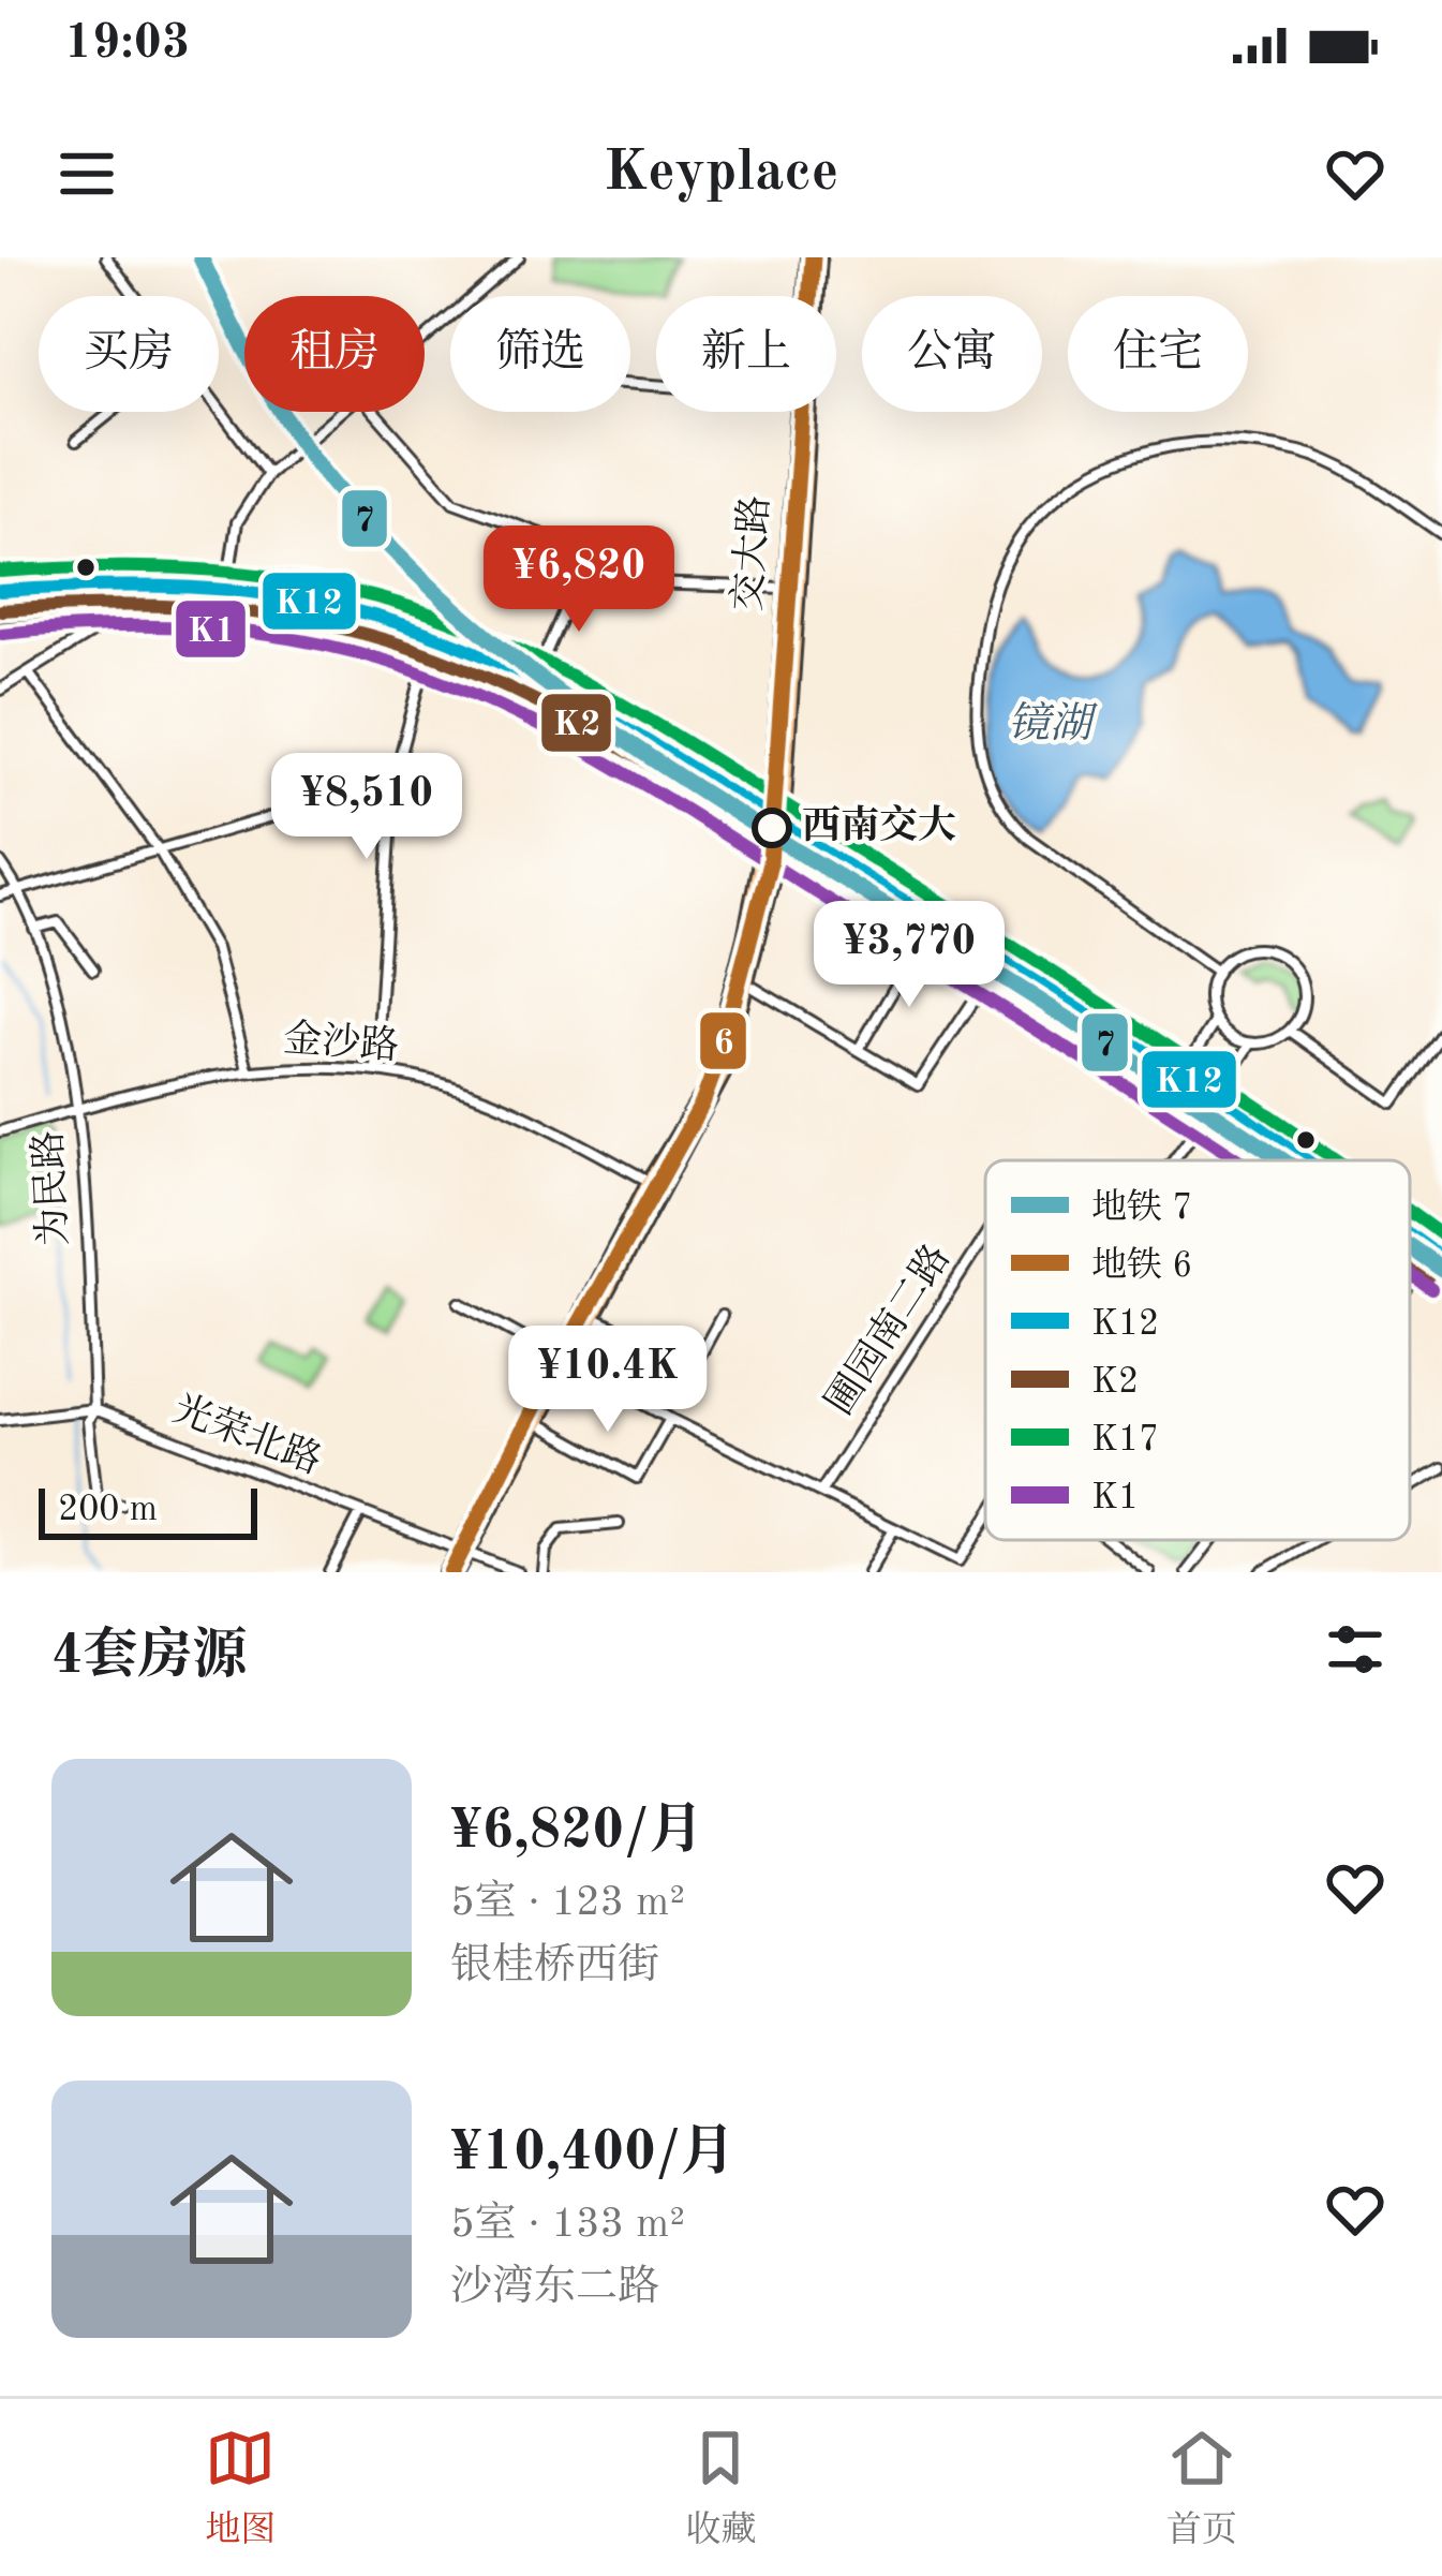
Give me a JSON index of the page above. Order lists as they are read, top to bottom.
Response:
{
  "streets": {
    "main road": ["交大路"],
    "street": [
      "金沙路",
      "为民路",
      "圃园南二路",
      "光荣北路"
    ]
  },
  "crossings": [
    ["交大路", "金沙路"],
    ["金沙路", "为民路"],
    ["为民路", "光荣北路"]
  ],
  "water": ["镜湖"],
  "places": ["西南交大"],
  "lines": [
    "metro line 7",
    "metro line 6",
    "transit line K17",
    "transit line K12",
    "transit line K2",
    "transit line K1"
  ],
  "legend": [
    "地铁 7",
    "地铁 6",
    "K12",
    "K2",
    "K17",
    "K1"
  ],
  "scale_bar": "200 m",
  "page": {
    "status": "19:03",
    "header": "Keyplace",
    "chip": [
      "买房",
      "租房",
      "筛选",
      "新上",
      "公寓",
      "住宅"
    ],
    "price": [
      "¥6,820",
      "¥8,510",
      "¥3,770",
      "¥10.4K"
    ],
    "scale": "200 m",
    "heading": "4套房源",
    "list": [
      {
        "name": "¥6,820/月",
        "note": "5室 · 123 m² · 银桂桥西街"
      },
      {
        "name": "¥10,400/月",
        "note": "5室 · 133 m² · 沙湾东二路"
      }
    ],
    "tabs": ["地图", "收藏", "首页"]
  }
}
